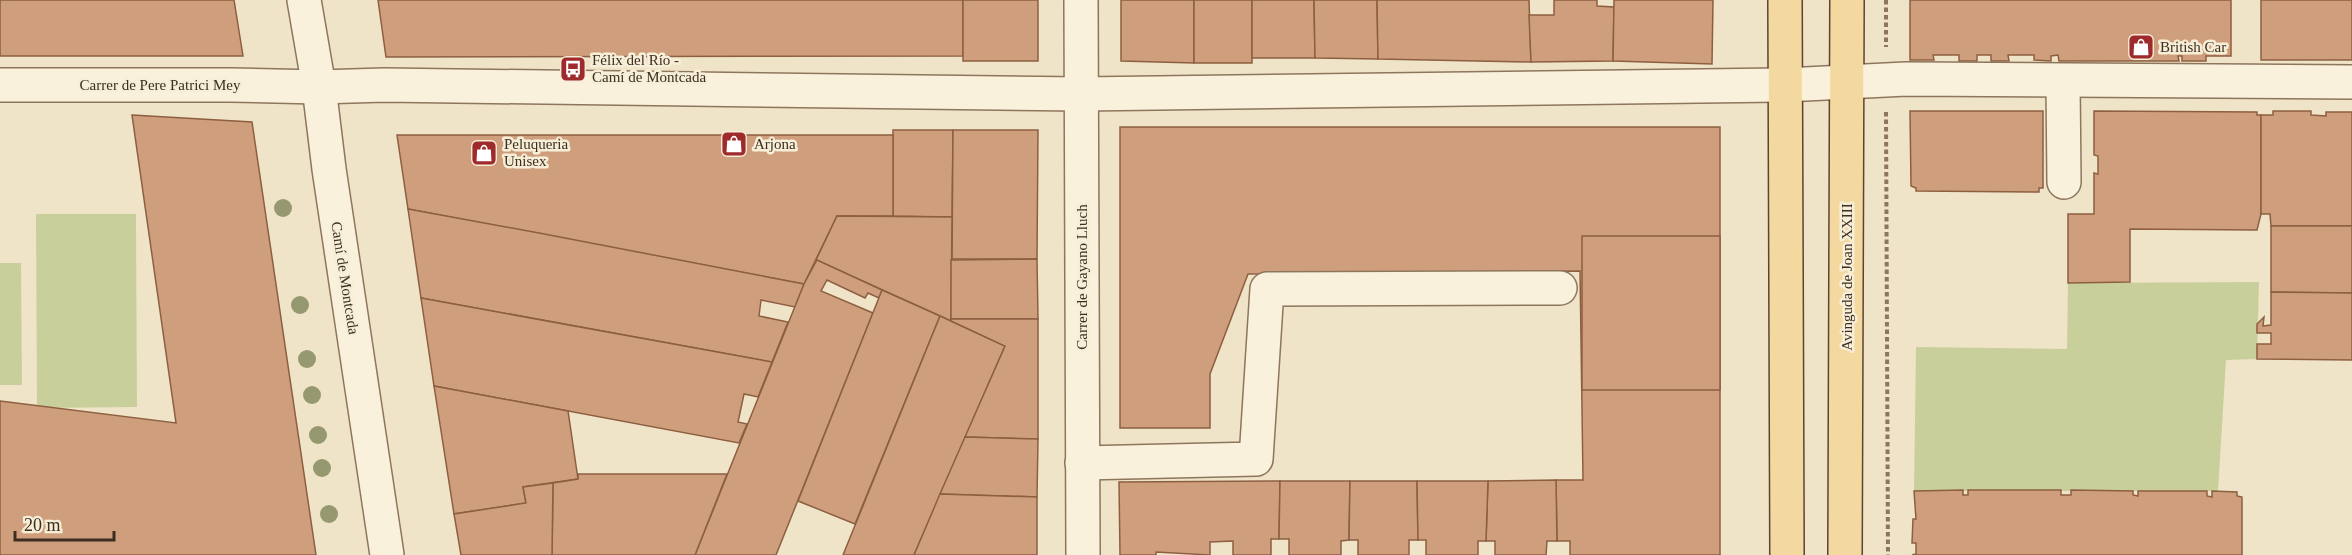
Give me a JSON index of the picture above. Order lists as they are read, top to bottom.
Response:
{
  "streets": {
    "main road": ["Avinguda de Joan XXIII"],
    "street": ["Carrer de Pere Patrici Mey", "Carrer de Gayano Lluch", "Camí de Montcada"]
  },
  "crossings": [
    ["Carrer de Pere Patrici Mey", "Carrer de Gayano Lluch"],
    ["Carrer de Pere Patrici Mey", "Avinguda de Joan XXIII"],
    ["Carrer de Pere Patrici Mey", "Camí de Montcada"]
  ],
  "places": {
    "shop": ["British Car", "Arjona", "Peluqueria Unisex"],
    "bus stop": ["Félix del Río - Camí de Montcada"]
  },
  "scale_bar": "20 m"
}
